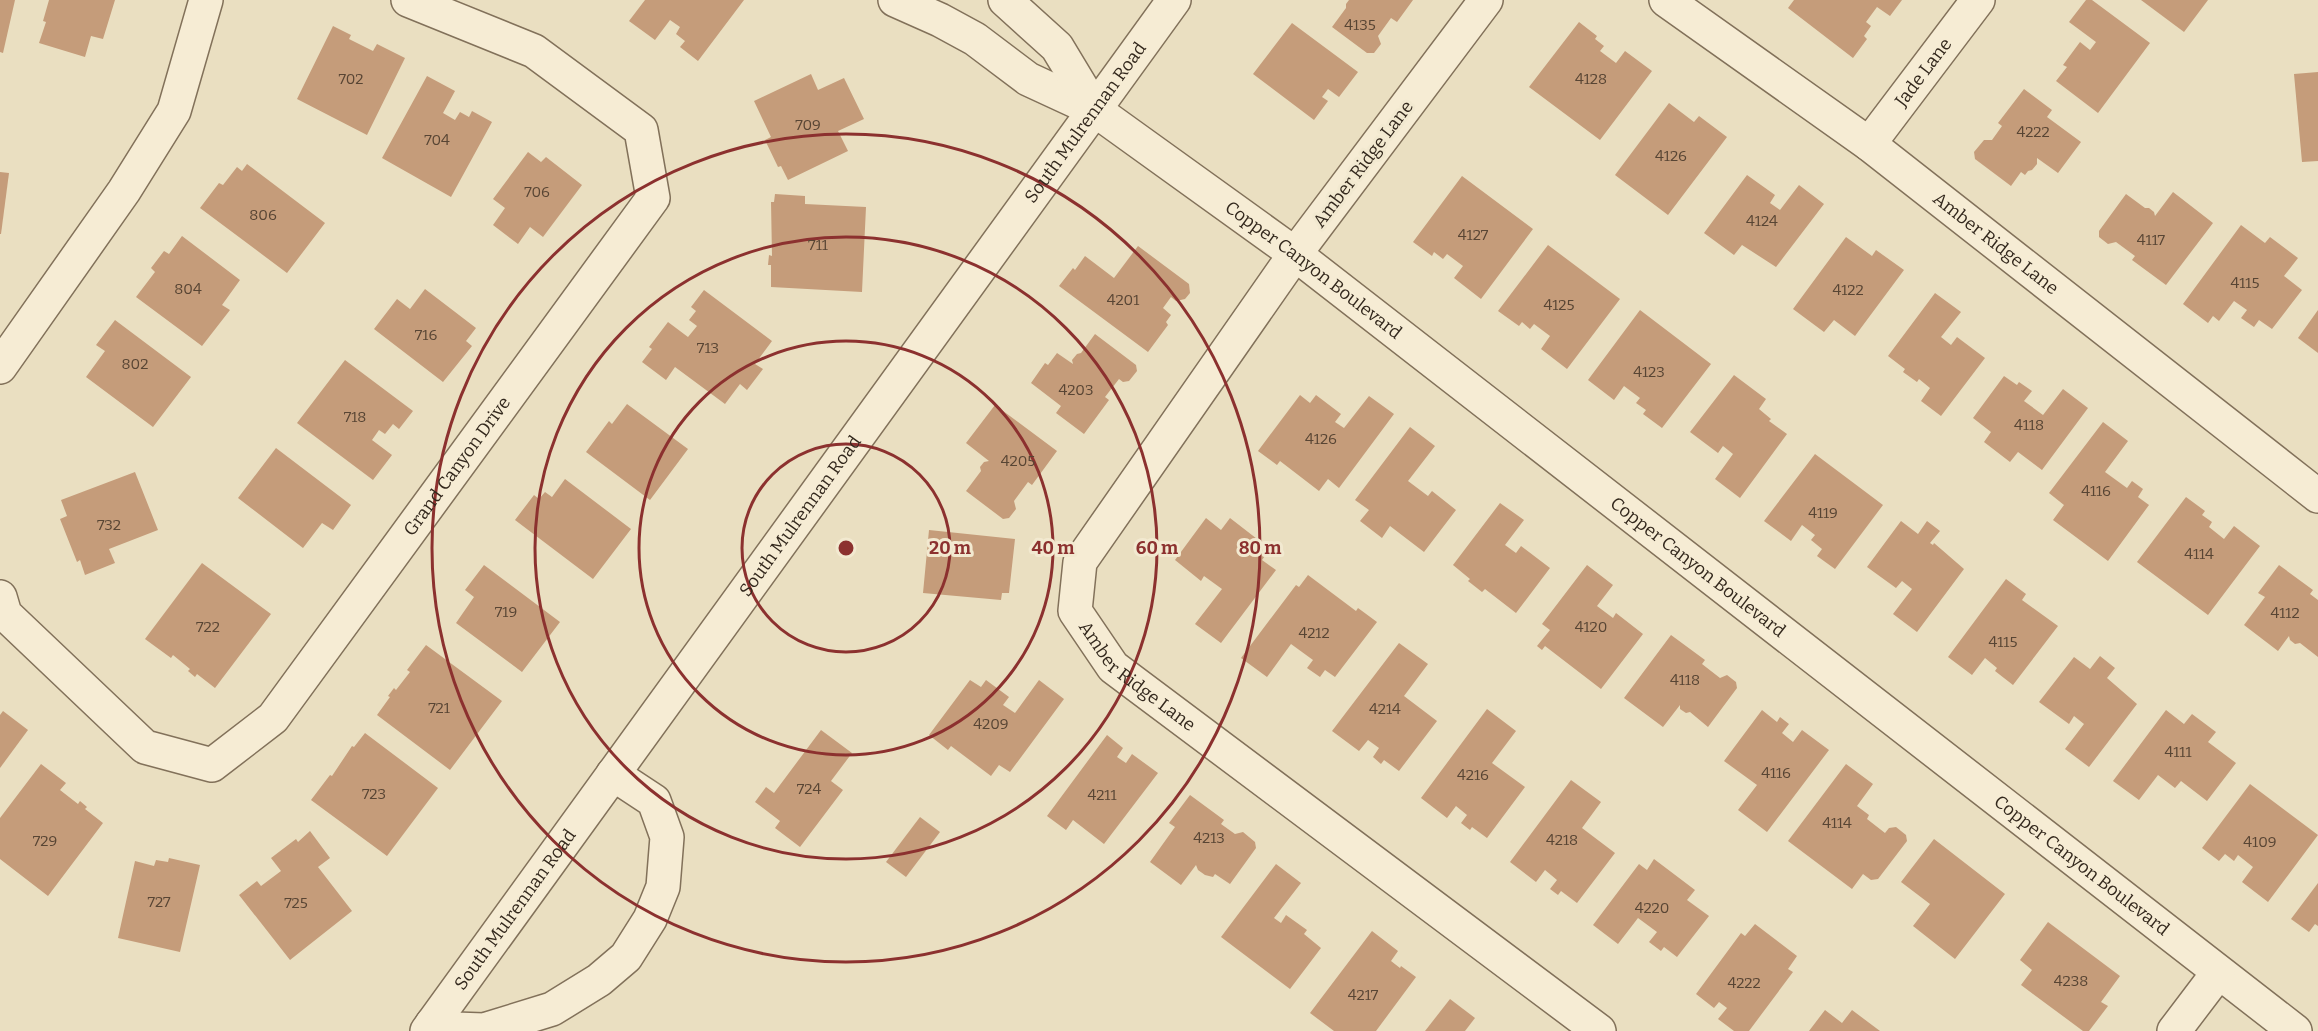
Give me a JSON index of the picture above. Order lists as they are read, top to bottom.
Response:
{
  "streets": {
    "street": [
      "Jade Lane",
      "South Mulrennan Road",
      "Amber Ridge Lane",
      "Copper Canyon Boulevard",
      "Grand Canyon Drive"
    ]
  },
  "crossings": [
    ["Jade Lane", "Amber Ridge Lane"],
    ["South Mulrennan Road", "Copper Canyon Boulevard"],
    ["Amber Ridge Lane", "Copper Canyon Boulevard"]
  ],
  "house_numbers": [
    "4135",
    "702",
    "4128",
    "709",
    "4222",
    "704",
    "4126",
    "706",
    "806",
    "4124",
    "4127",
    "4117",
    "711",
    "4115",
    "804",
    "4122",
    "4201",
    "4125",
    "716",
    "713",
    "802",
    "4123",
    "4203",
    "718",
    "4118",
    "4126",
    "4205",
    "4116",
    "4119",
    "732",
    "4114",
    "719",
    "4112",
    "722",
    "4120",
    "4212",
    "4115",
    "4118",
    "721",
    "4214",
    "4209",
    "4111",
    "4116",
    "4216",
    "724",
    "723",
    "4211",
    "4114",
    "4213",
    "4218",
    "729",
    "4109",
    "727",
    "725",
    "4220",
    "4238",
    "4222",
    "4217"
  ],
  "rings": [
    "20 m",
    "40 m",
    "60 m",
    "80 m"
  ]
}
